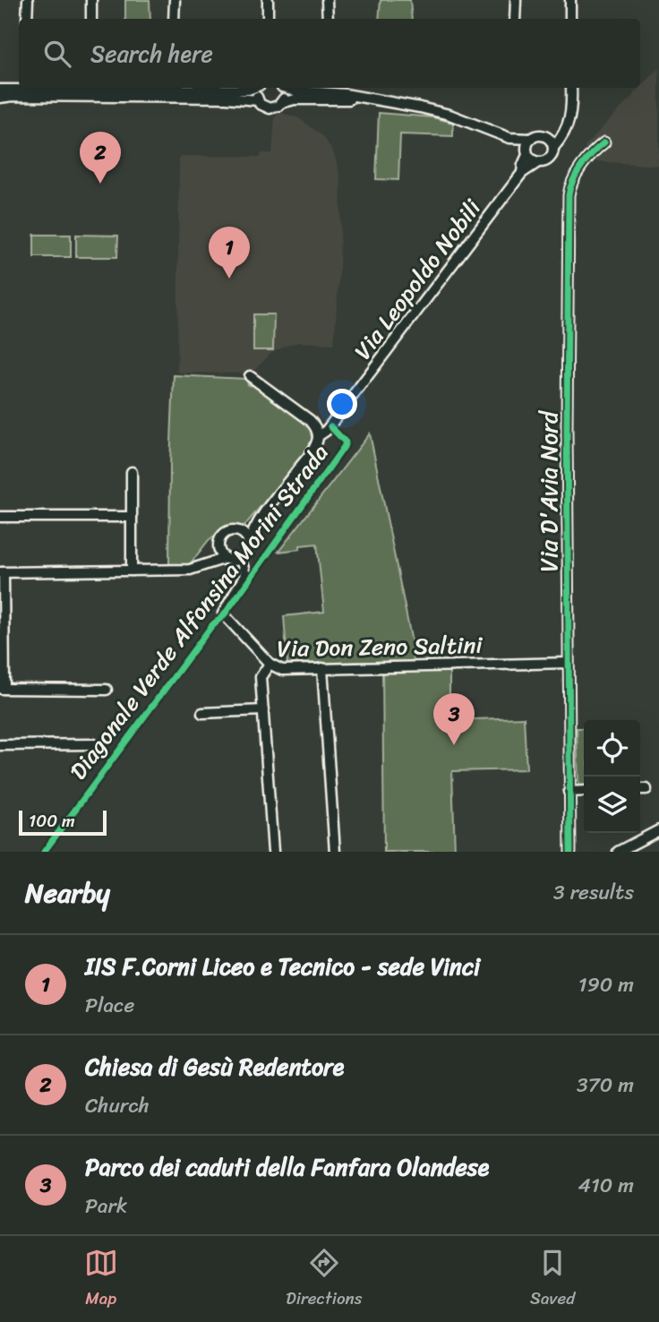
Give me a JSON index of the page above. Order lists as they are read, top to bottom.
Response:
{
  "streets": {
    "street": ["Via Leopoldo Nobili", "Via D'Avia Nord", "Via Don Zeno Saltini"],
    "cycle path": ["Diagonale Verde Alfonsina Morini Strada"]
  },
  "crossings": [
    ["Via D'Avia Nord", "Via Don Zeno Saltini"]
  ],
  "scale_bar": "100 m",
  "page": {
    "search": "Search here",
    "pins": ["2", "1", "3"],
    "scale": "100 m",
    "heading": ["Nearby", "3 results"],
    "list": [
      {
        "mark": "1",
        "name": "IIS F.Corni Liceo e Tecnico - sede Vinci",
        "note": "Place",
        "value": "190 m"
      },
      {
        "mark": "2",
        "name": "Chiesa di Gesù Redentore",
        "note": "Church",
        "value": "370 m"
      },
      {
        "mark": "3",
        "name": "Parco dei caduti della Fanfara Olandese",
        "note": "Park",
        "value": "410 m"
      }
    ],
    "nav": ["Map", "Directions", "Saved"]
  }
}
